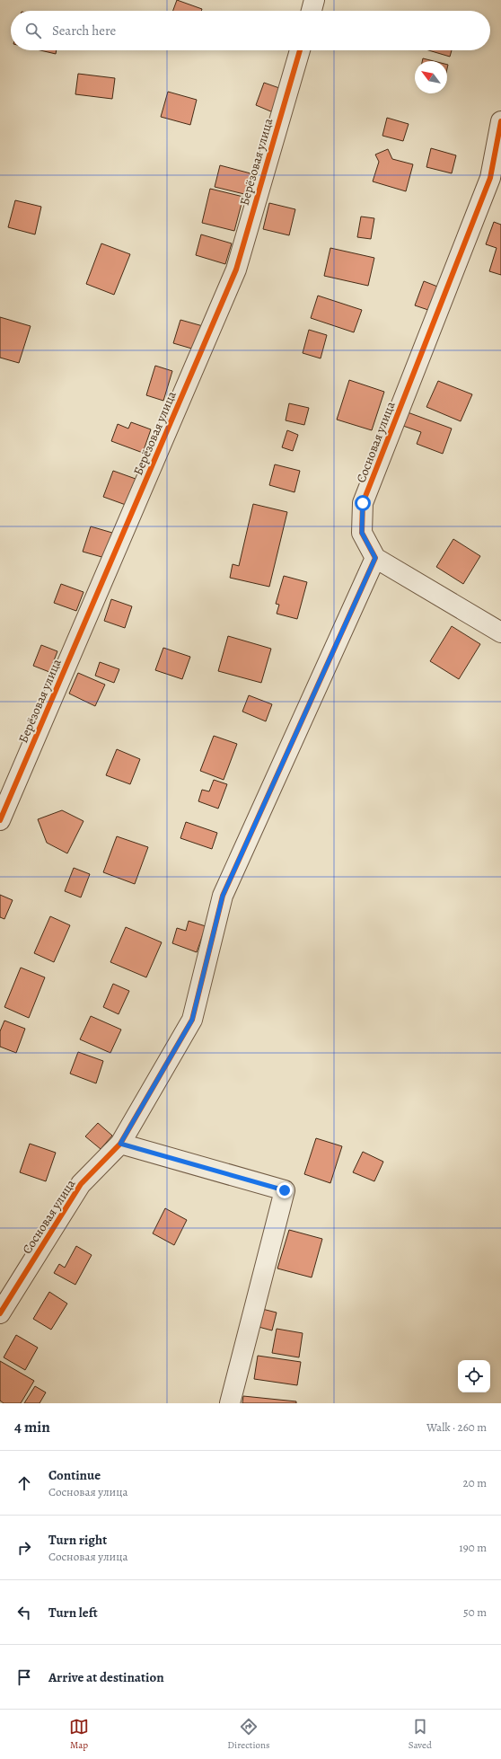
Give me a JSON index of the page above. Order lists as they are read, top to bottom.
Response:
{
  "streets": {
    "street": ["Берёзовая улица", "Сосновая улица"]
  },
  "north": "top left",
  "page": {
    "search": "Search here",
    "heading": ["4 min", "Walk · 260 m"],
    "list": [
      ["Continue", "Сосновая улица", "20 m"],
      ["Turn right", "Сосновая улица", "190 m"],
      ["Turn left", "50 m"],
      "Arrive at destination"
    ],
    "nav": ["Map", "Directions", "Saved"]
  }
}
